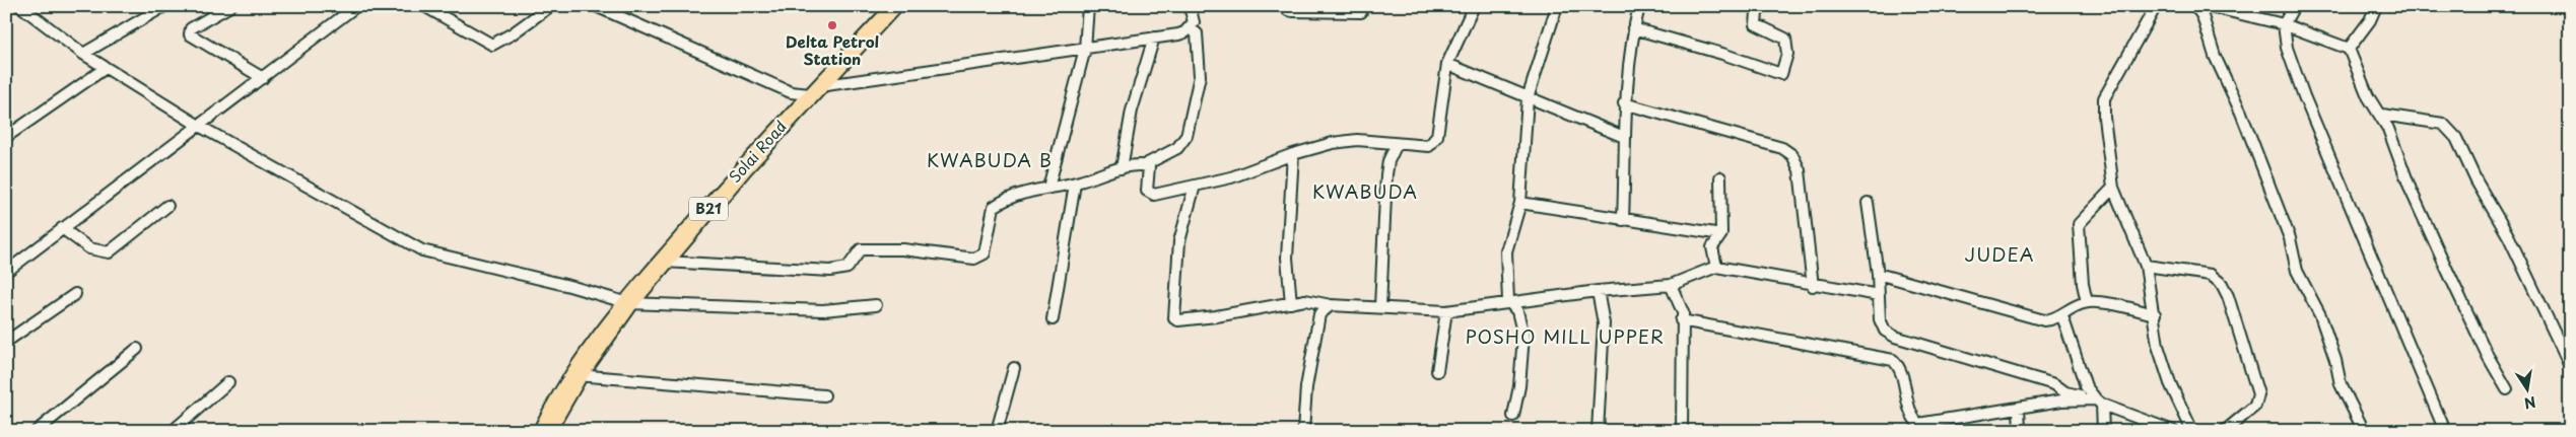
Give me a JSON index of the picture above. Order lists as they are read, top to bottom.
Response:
{
  "streets": {
    "highway": ["Solai Road", "B21"]
  },
  "districts": [
    "KWABUDA B",
    "KWABUDA",
    "JUDEA",
    "POSHO MILL UPPER"
  ],
  "places": ["Delta Petrol Station"],
  "north": "bottom"
}
